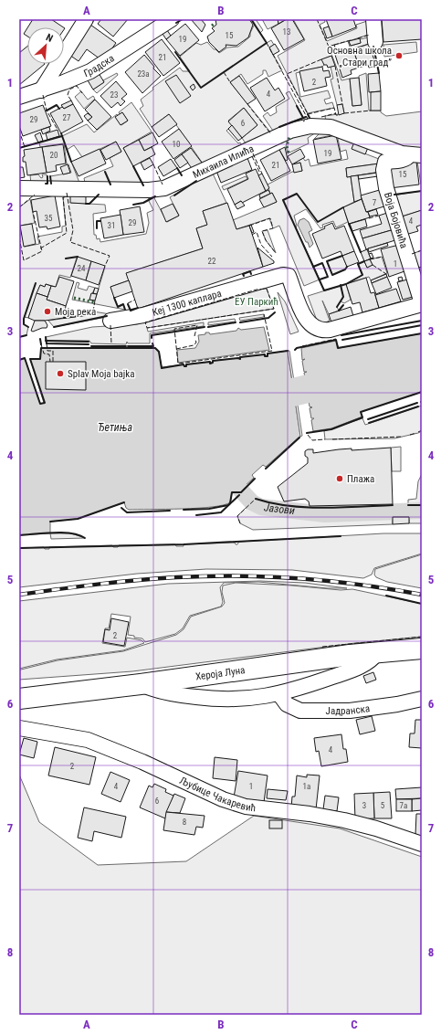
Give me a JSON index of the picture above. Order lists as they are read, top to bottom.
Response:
{
  "streets": {
    "main road": ["Хероја Луна"],
    "street": [
      "Градска",
      "Михаила Илића",
      "Воја Бојовића",
      "Кеј 1300 каплара",
      "Јадранска",
      "Љубице Чакаревић"
    ]
  },
  "crossings": [
    ["Михаила Илића", "Воја Бојовића"],
    ["Воја Бојовића", "Кеј 1300 каплара"]
  ],
  "water": ["Ђетиња", "Јазови"],
  "parks": ["ЕУ Паркић"],
  "places": [
    "Основна школа „Стари град”",
    "Моја река",
    "Splav Moja bajka",
    "Плажа"
  ],
  "house_numbers": [
    "13",
    "15",
    "19",
    "21",
    "23a",
    "2",
    "4",
    "23",
    "27",
    "29",
    "6",
    "10",
    "19",
    "20",
    "21",
    "15",
    "7",
    "35",
    "4",
    "29",
    "31",
    "22",
    "1",
    "24",
    "2",
    "4",
    "2",
    "4",
    "1",
    "1a",
    "6",
    "3",
    "5",
    "7a",
    "8"
  ],
  "north": "top right",
  "grid": {
    "columns": ["A", "B", "C"],
    "rows": [
      "1",
      "2",
      "3",
      "4",
      "5",
      "6",
      "7",
      "8"
    ]
  }
}
